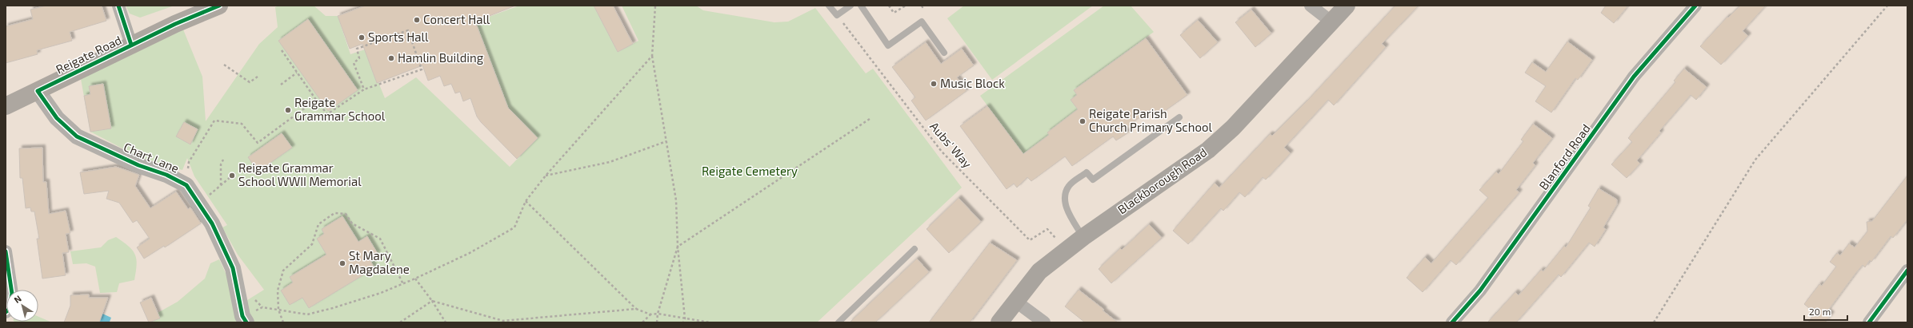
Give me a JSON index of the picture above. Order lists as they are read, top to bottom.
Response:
{
  "streets": {
    "main road": ["Reigate Road", "Blackborough Road"],
    "street": ["Blanford Road", "Chart Lane"],
    "path": ["Aubs' Way"]
  },
  "crossings": [
    ["Reigate Road", "Chart Lane"],
    ["Aubs' Way", "Blackborough Road"]
  ],
  "parks": ["Reigate Cemetery"],
  "places": [
    "Concert Hall",
    "Sports Hall",
    "Hamlin Building",
    "Music Block",
    "Reigate Grammar School",
    "Reigate Parish Church Primary School",
    "Reigate Grammar School WWII Memorial",
    "St Mary Magdalene"
  ],
  "scale_bar": "20 m",
  "north": "top left"
}
